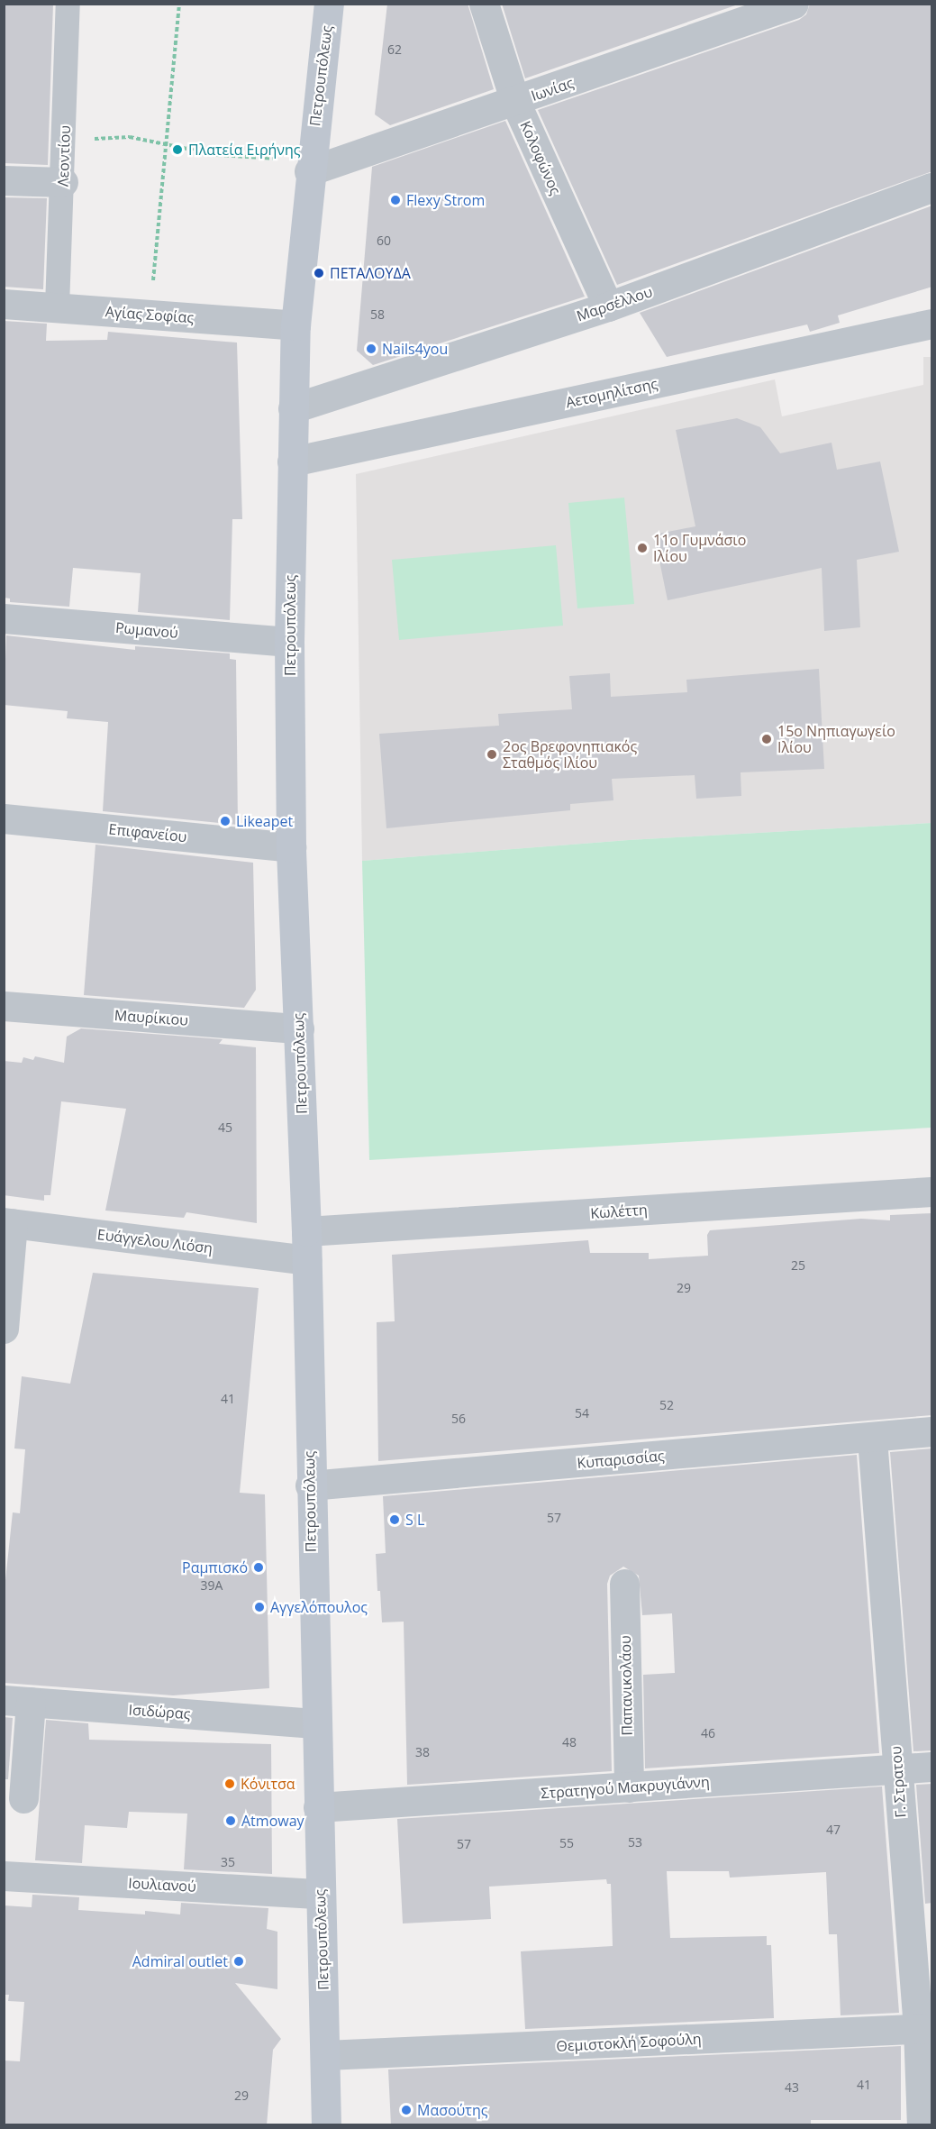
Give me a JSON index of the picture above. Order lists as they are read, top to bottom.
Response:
{
  "streets": {
    "main road": ["Πετρουπόλεως"],
    "street": [
      "Ιωνίας",
      "Λεοντίου",
      "Κολοφώνος",
      "Μαρσέλλου",
      "Αγίας Σοφίας",
      "Αετομηλίτσης",
      "Ρωμανού",
      "Επιφανείου",
      "Μαυρίκιου",
      "Κωλέττη",
      "Ευάγγελου Λιόση",
      "Κυπαρισσίας",
      "Παπανικολάου",
      "Ισιδώρας",
      "Γ. Στρατου",
      "Στρατηγού Μακρυγιάννη",
      "Ιουλιανού",
      "Θεμιστοκλή Σοφούλη"
    ]
  },
  "crossings": [
    ["Πετρουπόλεως", "Ιωνίας"],
    ["Πετρουπόλεως", "Μαρσέλλου"],
    ["Πετρουπόλεως", "Αγίας Σοφίας"],
    ["Πετρουπόλεως", "Αετομηλίτσης"],
    ["Πετρουπόλεως", "Ρωμανού"],
    ["Πετρουπόλεως", "Επιφανείου"],
    ["Πετρουπόλεως", "Μαυρίκιου"],
    ["Πετρουπόλεως", "Κωλέττη"],
    ["Πετρουπόλεως", "Ευάγγελου Λιόση"],
    ["Πετρουπόλεως", "Κυπαρισσίας"],
    ["Πετρουπόλεως", "Ισιδώρας"],
    ["Πετρουπόλεως", "Στρατηγού Μακρυγιάννη"],
    ["Πετρουπόλεως", "Ιουλιανού"],
    ["Πετρουπόλεως", "Θεμιστοκλή Σοφούλη"],
    ["Ιωνίας", "Κολοφώνος"],
    ["Λεοντίου", "Αγίας Σοφίας"],
    ["Κολοφώνος", "Μαρσέλλου"],
    ["Κυπαρισσίας", "Γ. Στρατου"],
    ["Παπανικολάου", "Στρατηγού Μακρυγιάννη"],
    ["Γ. Στρατου", "Στρατηγού Μακρυγιάννη"],
    ["Γ. Στρατου", "Θεμιστοκλή Σοφούλη"]
  ],
  "places": [
    "Πλατεία Ειρήνης",
    "Flexy Strom",
    "ΠΕΤΑΛΟΥΔΑ",
    "Nails4you",
    "11ο Γυμνάσιο Ιλίου",
    "15ο Νηπιαγωγείο Ιλίου",
    "2ος Βρεφονηπιακός Σταθμός Ιλίου",
    "Likeapet",
    "S L",
    "Ραμπισκό",
    "Αγγελόπουλος",
    "Κόνιτσα",
    "Atmoway",
    "Admiral outlet",
    "Μασούτης"
  ],
  "house_numbers": [
    "62",
    "60",
    "58",
    "45",
    "25",
    "29",
    "41",
    "52",
    "54",
    "56",
    "57",
    "39Α",
    "46",
    "48",
    "38",
    "47",
    "53",
    "55",
    "57",
    "35",
    "41",
    "43",
    "29"
  ]
}
